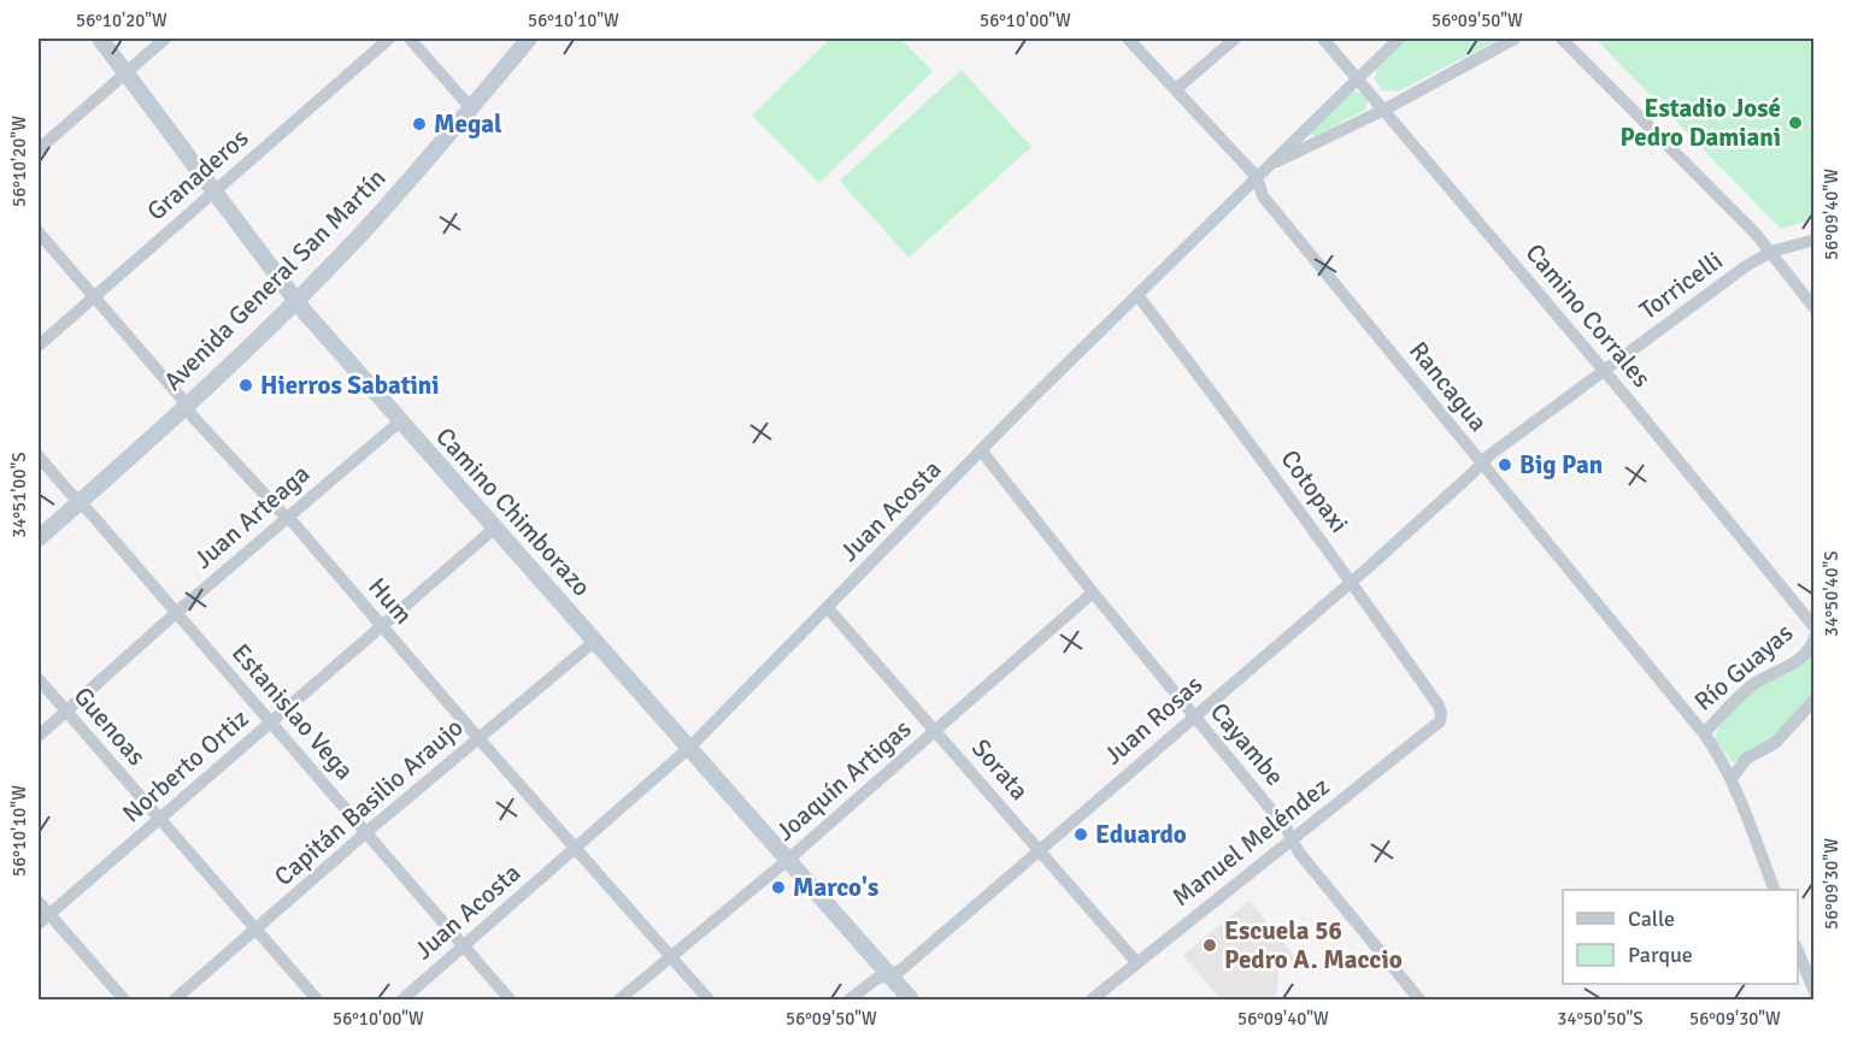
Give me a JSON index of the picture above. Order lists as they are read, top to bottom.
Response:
{
  "streets": {
    "street": [
      "Granaderos",
      "Avenida General San Martín",
      "Torricelli",
      "Camino Corrales",
      "Rancagua",
      "Cotopaxi",
      "Juan Acosta",
      "Camino Chimborazo",
      "Juan Arteaga",
      "Hum",
      "Río Guayas",
      "Estanislao Vega",
      "Juan Rosas",
      "Guenoas",
      "Cayambe",
      "Norberto Ortiz",
      "Sorata",
      "Joaquín Artigas",
      "Capitán Basilio Araujo",
      "Manuel Meléndez"
    ]
  },
  "crossings": [
    ["Granaderos", "Camino Chimborazo"],
    ["Granaderos", "Hum"],
    ["Avenida General San Martín", "Camino Chimborazo"],
    ["Avenida General San Martín", "Hum"],
    ["Avenida General San Martín", "Estanislao Vega"],
    ["Torricelli", "Camino Corrales"],
    ["Torricelli", "Rancagua"],
    ["Torricelli", "Juan Rosas"],
    ["Camino Corrales", "Juan Acosta"],
    ["Rancagua", "Juan Acosta"],
    ["Rancagua", "Río Guayas"],
    ["Rancagua", "Juan Rosas"],
    ["Cotopaxi", "Juan Acosta"],
    ["Cotopaxi", "Juan Rosas"],
    ["Cotopaxi", "Manuel Meléndez"],
    ["Juan Acosta", "Camino Chimborazo"],
    ["Juan Acosta", "Hum"],
    ["Juan Acosta", "Estanislao Vega"],
    ["Juan Acosta", "Cayambe"],
    ["Juan Acosta", "Sorata"],
    ["Camino Chimborazo", "Juan Arteaga"],
    ["Camino Chimborazo", "Juan Rosas"],
    ["Camino Chimborazo", "Norberto Ortiz"],
    ["Camino Chimborazo", "Joaquín Artigas"],
    ["Camino Chimborazo", "Capitán Basilio Araujo"],
    ["Juan Arteaga", "Hum"],
    ["Juan Arteaga", "Estanislao Vega"],
    ["Juan Arteaga", "Guenoas"],
    ["Hum", "Norberto Ortiz"],
    ["Hum", "Joaquín Artigas"],
    ["Hum", "Capitán Basilio Araujo"],
    ["Estanislao Vega", "Norberto Ortiz"],
    ["Estanislao Vega", "Capitán Basilio Araujo"],
    ["Juan Rosas", "Cayambe"],
    ["Juan Rosas", "Sorata"],
    ["Guenoas", "Norberto Ortiz"],
    ["Guenoas", "Capitán Basilio Araujo"],
    ["Cayambe", "Joaquín Artigas"],
    ["Cayambe", "Manuel Meléndez"],
    ["Sorata", "Joaquín Artigas"],
    ["Sorata", "Manuel Meléndez"]
  ],
  "places": [
    "Estadio José Pedro Damiani",
    "Megal",
    "Hierros Sabatini",
    "Big Pan",
    "Eduardo",
    "Marco's",
    "Escuela 56 Pedro A. Maccio"
  ],
  "legend": ["Calle", "Parque"],
  "coordinates": [
    "56°10'20\"W",
    "56°10'10\"W",
    "56°10'00\"W",
    "56°09'50\"W",
    "56°09'40\"W",
    "34°51'00\"S",
    "34°50'40\"S",
    "56°09'30\"W",
    "34°50'50\"S"
  ]
}
